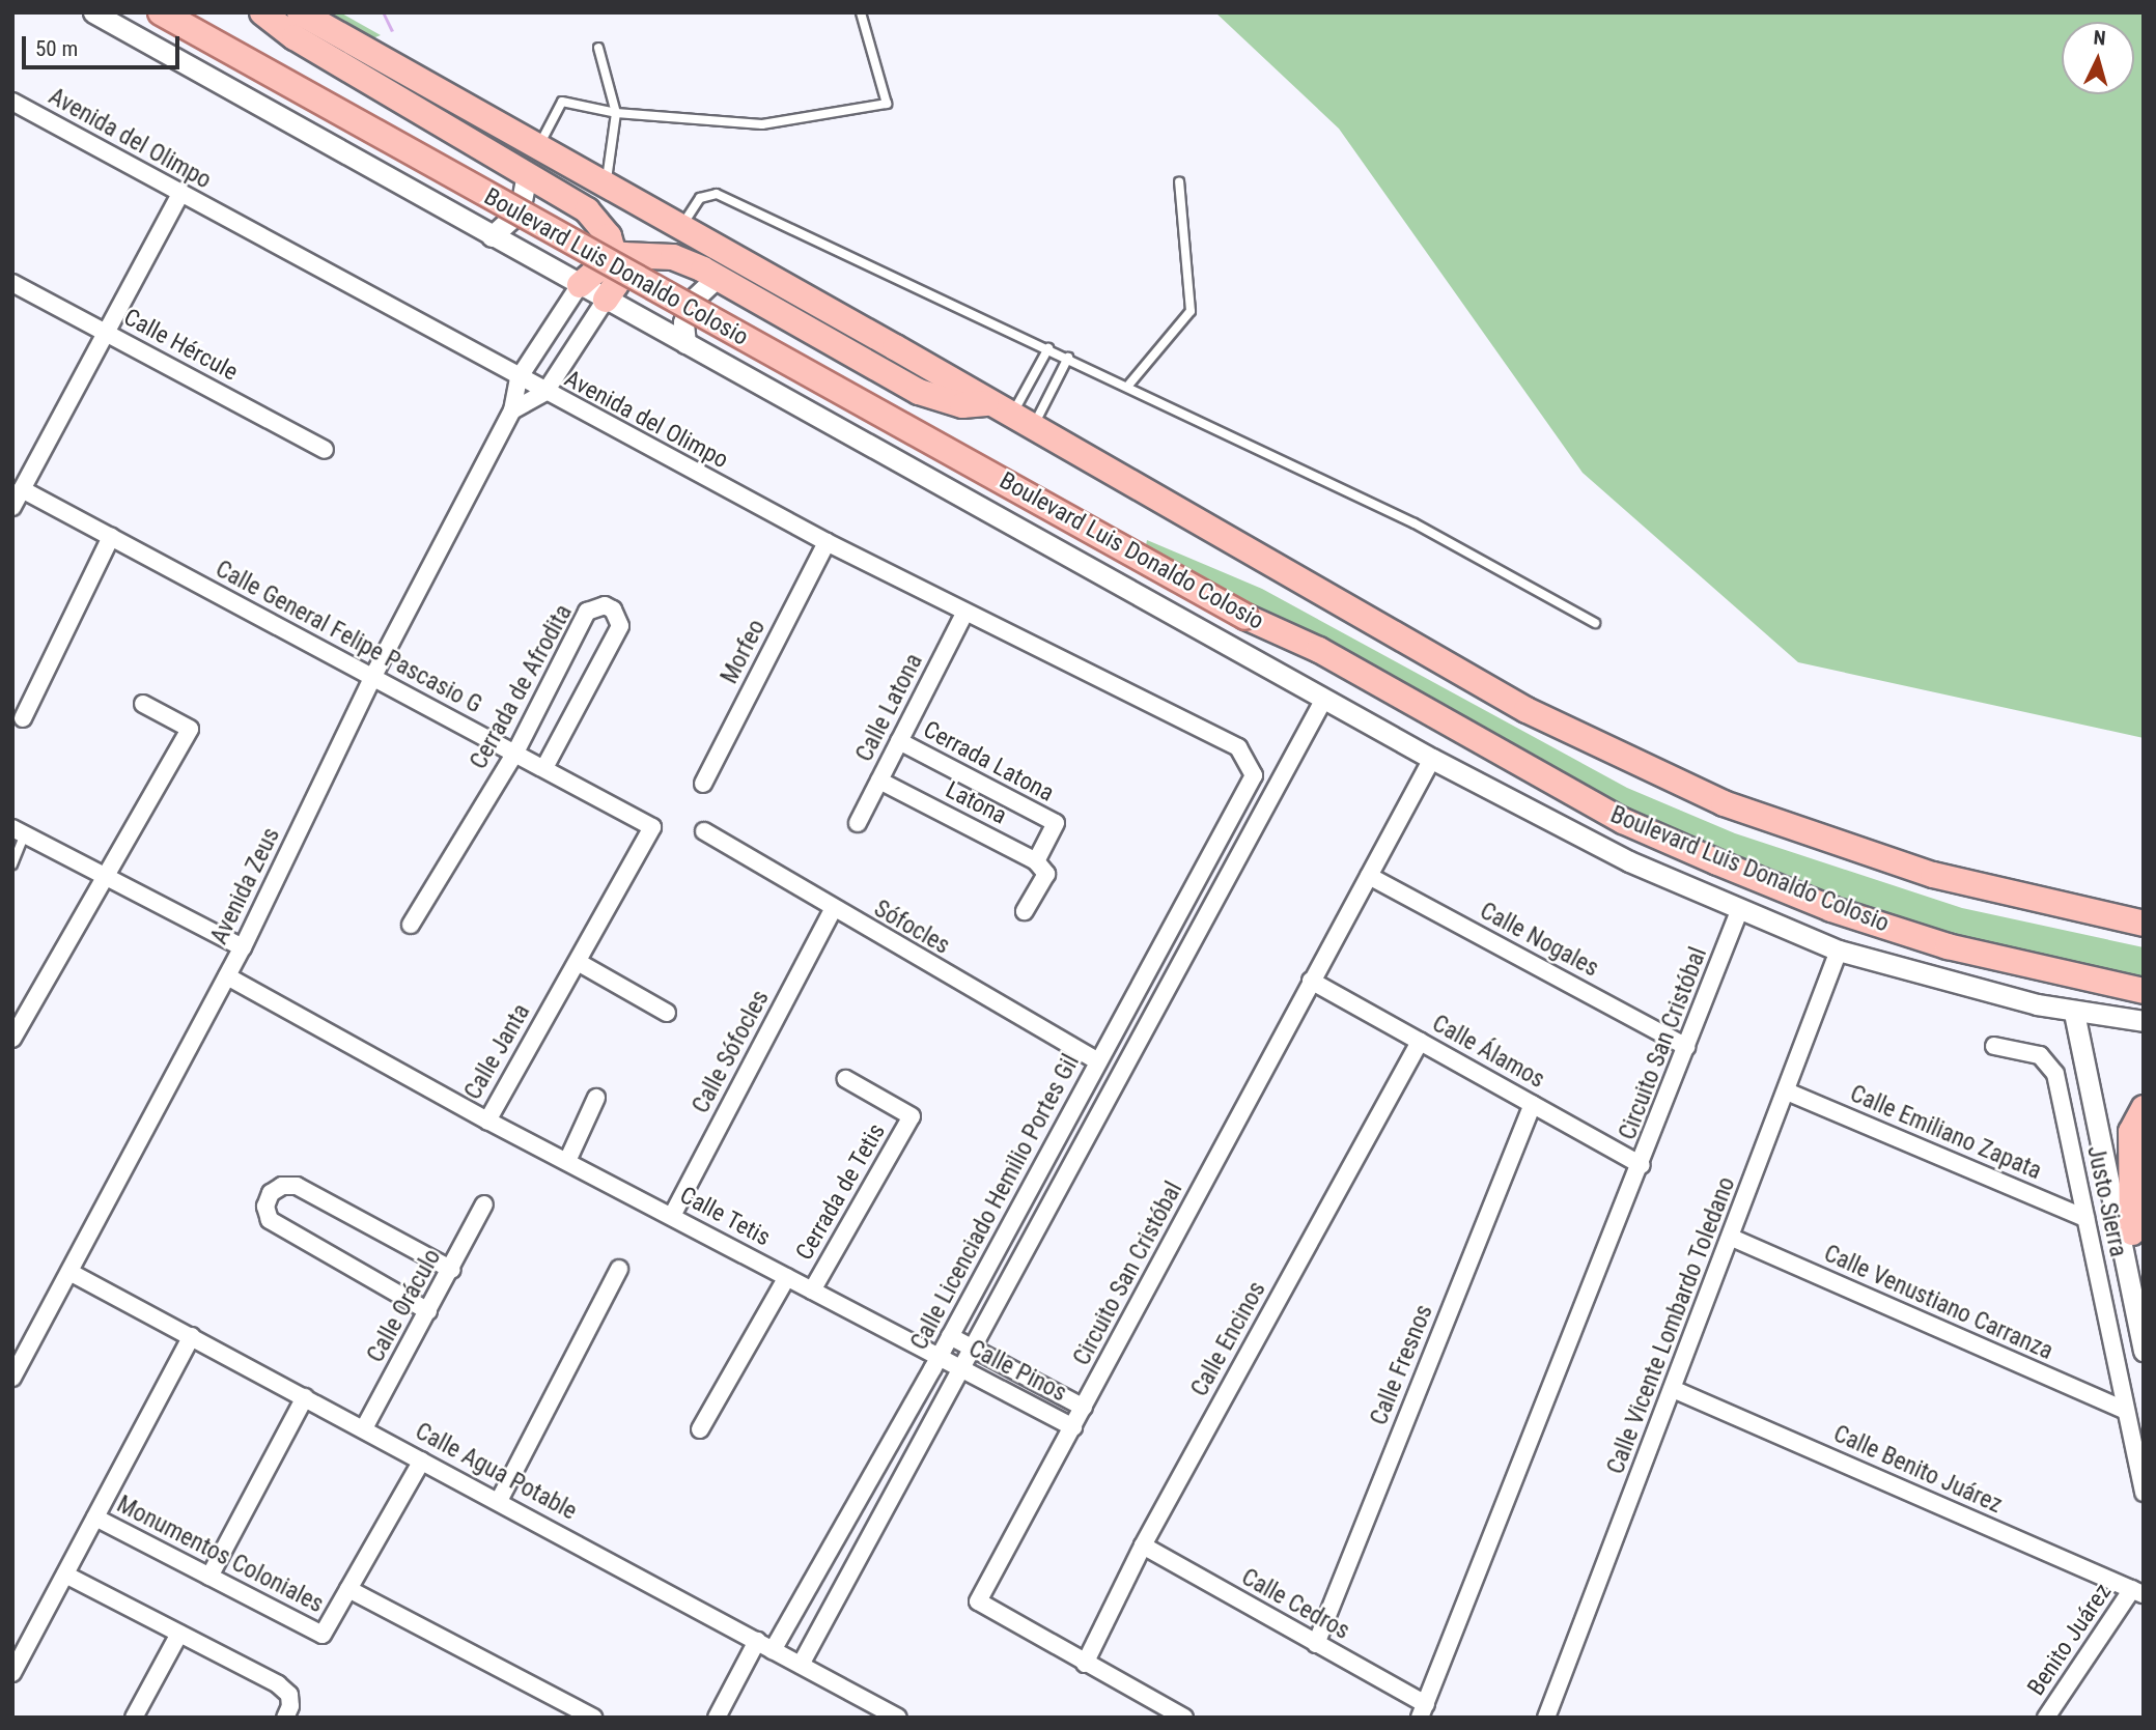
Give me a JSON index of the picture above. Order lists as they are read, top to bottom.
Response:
{
  "streets": {
    "main road": ["Boulevard Luis Donaldo Colosio"],
    "street": [
      "Avenida del Olimpo",
      "Calle Hércule",
      "Calle General Felipe Pascasio G",
      "Morfeo",
      "Cerrada de Afrodita",
      "Calle Latona",
      "Cerrada Latona",
      "Latona",
      "Avenida Zeus",
      "Sófocles",
      "Calle Nogales",
      "Circuito San Cristóbal",
      "Calle Janta",
      "Calle Sófocles",
      "Calle Álamos",
      "Calle Emiliano Zapata",
      "Cerrada de Tetis",
      "Justo Sierra",
      "Calle Licenciado Hemilio Portes Gil",
      "Calle Tetis",
      "Calle Venustiano Carranza",
      "Calle Oráculo",
      "Calle Vicente Lombardo Toledano",
      "Calle Encinos",
      "Calle Fresnos",
      "Calle Pinos",
      "Calle Benito Juárez",
      "Calle Agua Potable",
      "Monumentos Coloniales",
      "Calle Cedros",
      "Benito Juárez"
    ]
  },
  "crossings": [
    ["Avenida del Olimpo", "Morfeo"],
    ["Avenida del Olimpo", "Calle Latona"],
    ["Avenida del Olimpo", "Avenida Zeus"],
    ["Avenida del Olimpo", "Calle Licenciado Hemilio Portes Gil"],
    ["Calle General Felipe Pascasio G", "Cerrada de Afrodita"],
    ["Calle General Felipe Pascasio G", "Avenida Zeus"],
    ["Calle General Felipe Pascasio G", "Calle Janta"],
    ["Calle Latona", "Cerrada Latona"],
    ["Calle Latona", "Latona"],
    ["Cerrada Latona", "Latona"],
    ["Avenida Zeus", "Calle Janta"],
    ["Avenida Zeus", "Calle Agua Potable"],
    ["Sófocles", "Calle Sófocles"],
    ["Sófocles", "Calle Licenciado Hemilio Portes Gil"],
    ["Calle Nogales", "Circuito San Cristóbal"],
    ["Circuito San Cristóbal", "Calle Álamos"],
    ["Circuito San Cristóbal", "Calle Encinos"],
    ["Circuito San Cristóbal", "Calle Pinos"],
    ["Circuito San Cristóbal", "Calle Cedros"],
    ["Calle Janta", "Calle Tetis"],
    ["Calle Sófocles", "Calle Tetis"],
    ["Calle Álamos", "Calle Encinos"],
    ["Calle Álamos", "Calle Fresnos"],
    ["Calle Emiliano Zapata", "Justo Sierra"],
    ["Calle Emiliano Zapata", "Calle Vicente Lombardo Toledano"],
    ["Cerrada de Tetis", "Calle Tetis"],
    ["Justo Sierra", "Calle Venustiano Carranza"],
    ["Calle Licenciado Hemilio Portes Gil", "Calle Tetis"],
    ["Calle Licenciado Hemilio Portes Gil", "Calle Pinos"],
    ["Calle Licenciado Hemilio Portes Gil", "Calle Agua Potable"],
    ["Calle Tetis", "Calle Pinos"],
    ["Calle Venustiano Carranza", "Calle Vicente Lombardo Toledano"],
    ["Calle Oráculo", "Calle Agua Potable"],
    ["Calle Vicente Lombardo Toledano", "Calle Benito Juárez"],
    ["Calle Encinos", "Calle Cedros"],
    ["Calle Fresnos", "Calle Cedros"],
    ["Calle Benito Juárez", "Benito Juárez"]
  ],
  "scale_bar": "50 m",
  "north": "top"
}
